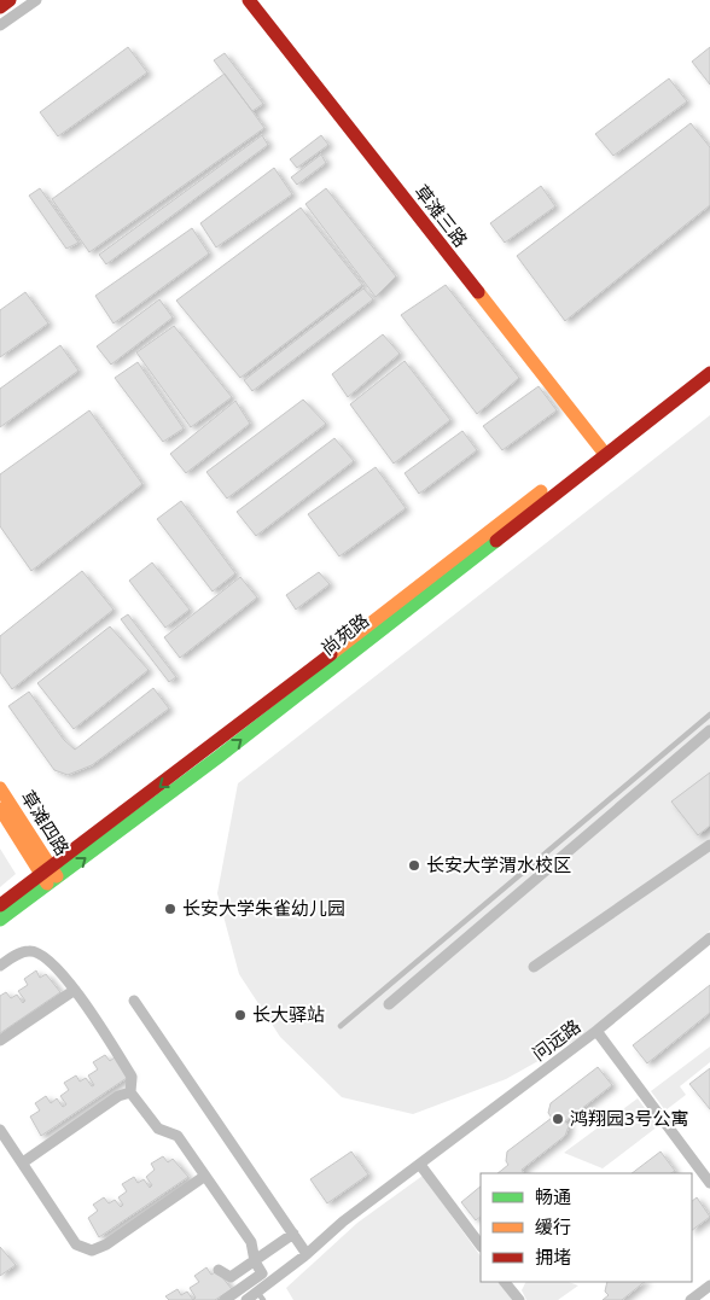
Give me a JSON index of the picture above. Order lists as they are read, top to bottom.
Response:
{
  "streets": {
    "main road": ["草滩三路", "尚苑路", "草滩四路"],
    "street": ["问远路"]
  },
  "crossings": [
    ["草滩三路", "尚苑路"],
    ["尚苑路", "草滩四路"]
  ],
  "places": [
    "长安大学渭水校区",
    "长安大学朱雀幼儿园",
    "长大驿站",
    "鸿翔园3号公寓"
  ],
  "legend": ["畅通", "缓行", "拥堵"]
}
